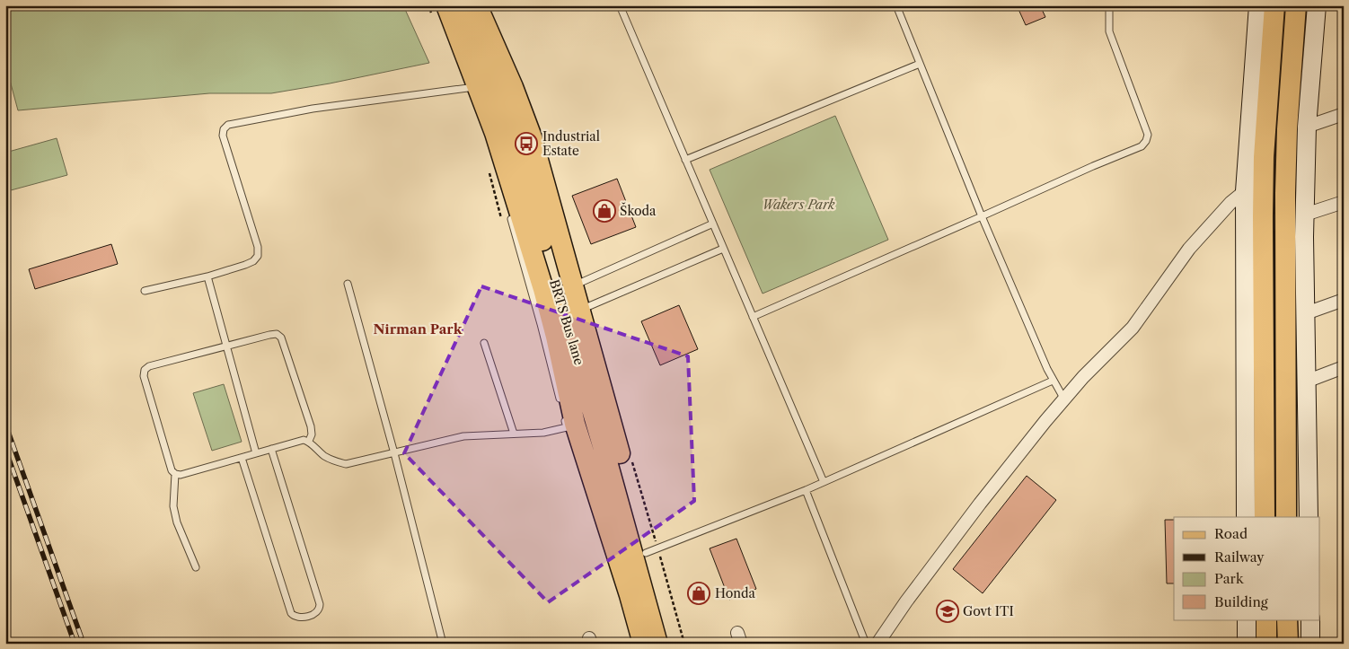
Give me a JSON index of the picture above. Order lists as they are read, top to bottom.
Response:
{
  "streets": {
    "main road": ["BRTS Bus lane"]
  },
  "districts": ["Nirman Park"],
  "parks": ["Wakers Park"],
  "places": {
    "bus stop": ["Industrial Estate"],
    "shop": ["Škoda", "Honda"],
    "school or university": ["Govt ITI"]
  },
  "legend": [
    "Road",
    "Railway",
    "Park",
    "Building"
  ]
}
